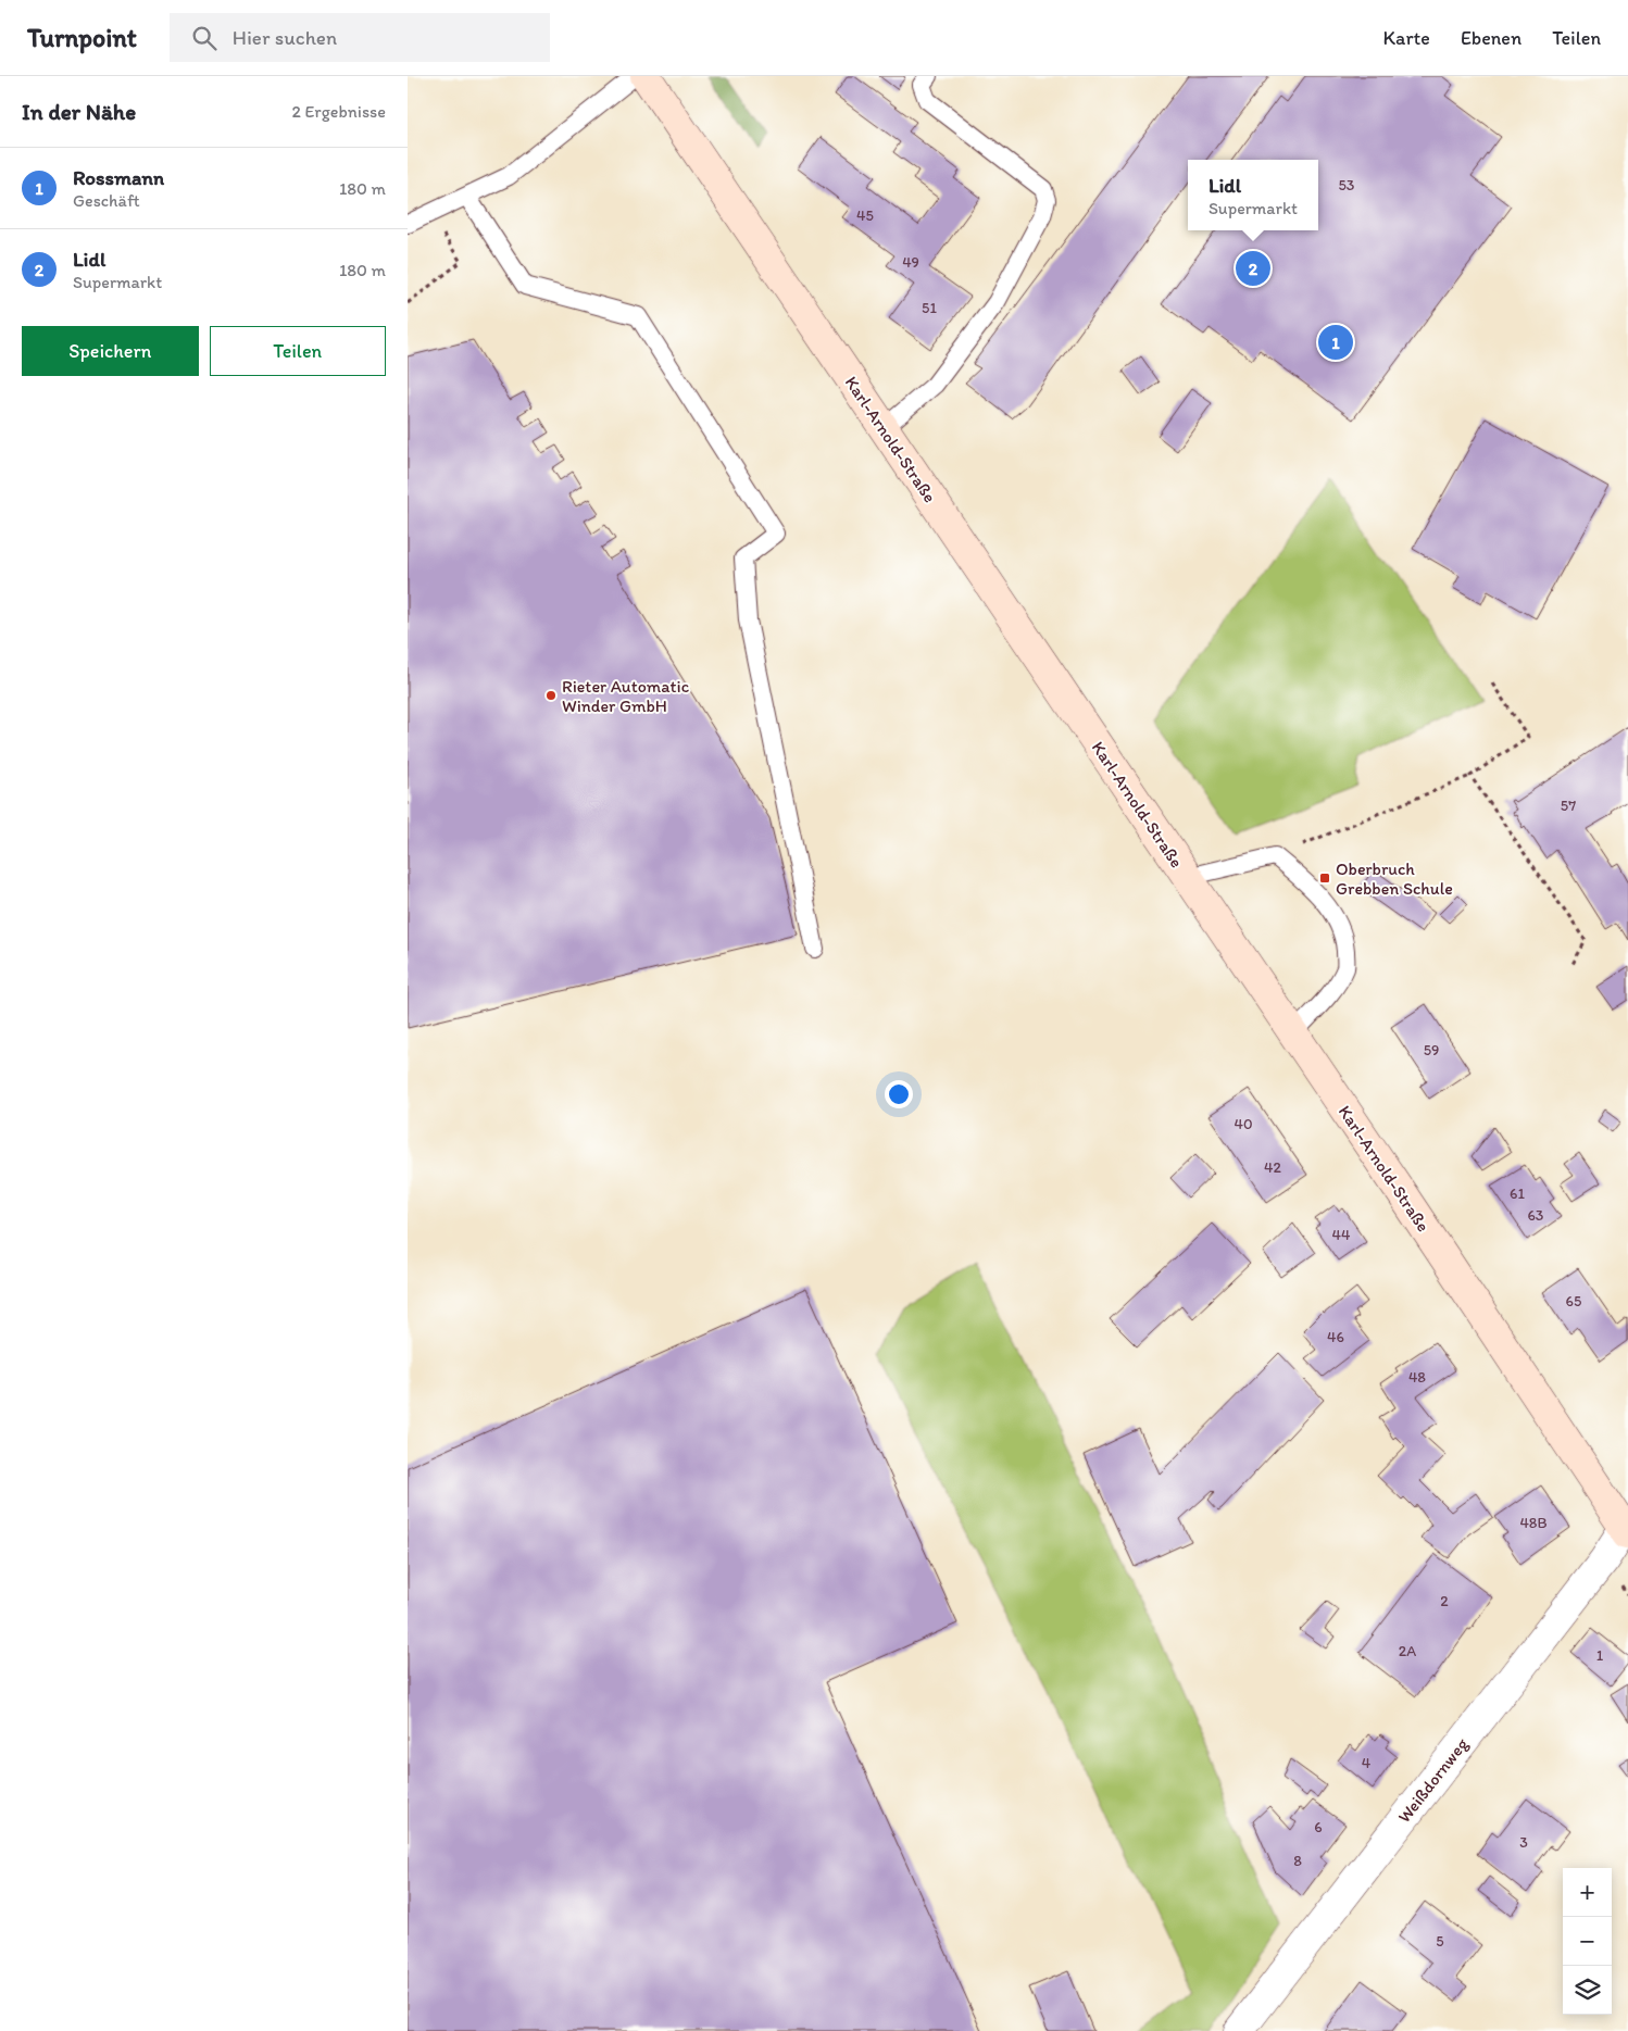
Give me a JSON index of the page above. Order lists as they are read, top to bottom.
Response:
{
  "streets": {
    "main road": ["Karl-Arnold-Straße"],
    "street": ["Weißdornweg"]
  },
  "crossings": [
    ["Karl-Arnold-Straße", "Weißdornweg"]
  ],
  "places": {
    "other": ["Rieter Automatic Winder GmbH"],
    "transit": ["Oberbruch Grebben Schule"]
  },
  "house_numbers": [
    "53",
    "45",
    "49",
    "51",
    "57",
    "59",
    "40",
    "42",
    "61",
    "63",
    "44",
    "65",
    "46",
    "48",
    "48B",
    "2",
    "2A",
    "1",
    "4",
    "6",
    "3",
    "8",
    "5"
  ],
  "page": {
    "header": "Turnpoint",
    "search": "Hier suchen",
    "nav": ["Karte", "Ebenen", "Teilen"],
    "heading": ["In der Nähe", "2 Ergebnisse"],
    "list": [
      {
        "mark": "1",
        "name": "Rossmann",
        "note": "Geschäft",
        "value": "180 m"
      },
      {
        "mark": "2",
        "name": "Lidl",
        "note": "Supermarkt",
        "value": "180 m"
      }
    ],
    "popup": ["Lidl", "Supermarkt"],
    "pins": ["2", "1"],
    "buttons": ["Speichern", "Teilen"],
    "map_buttons": ["+", "−"]
  }
}
